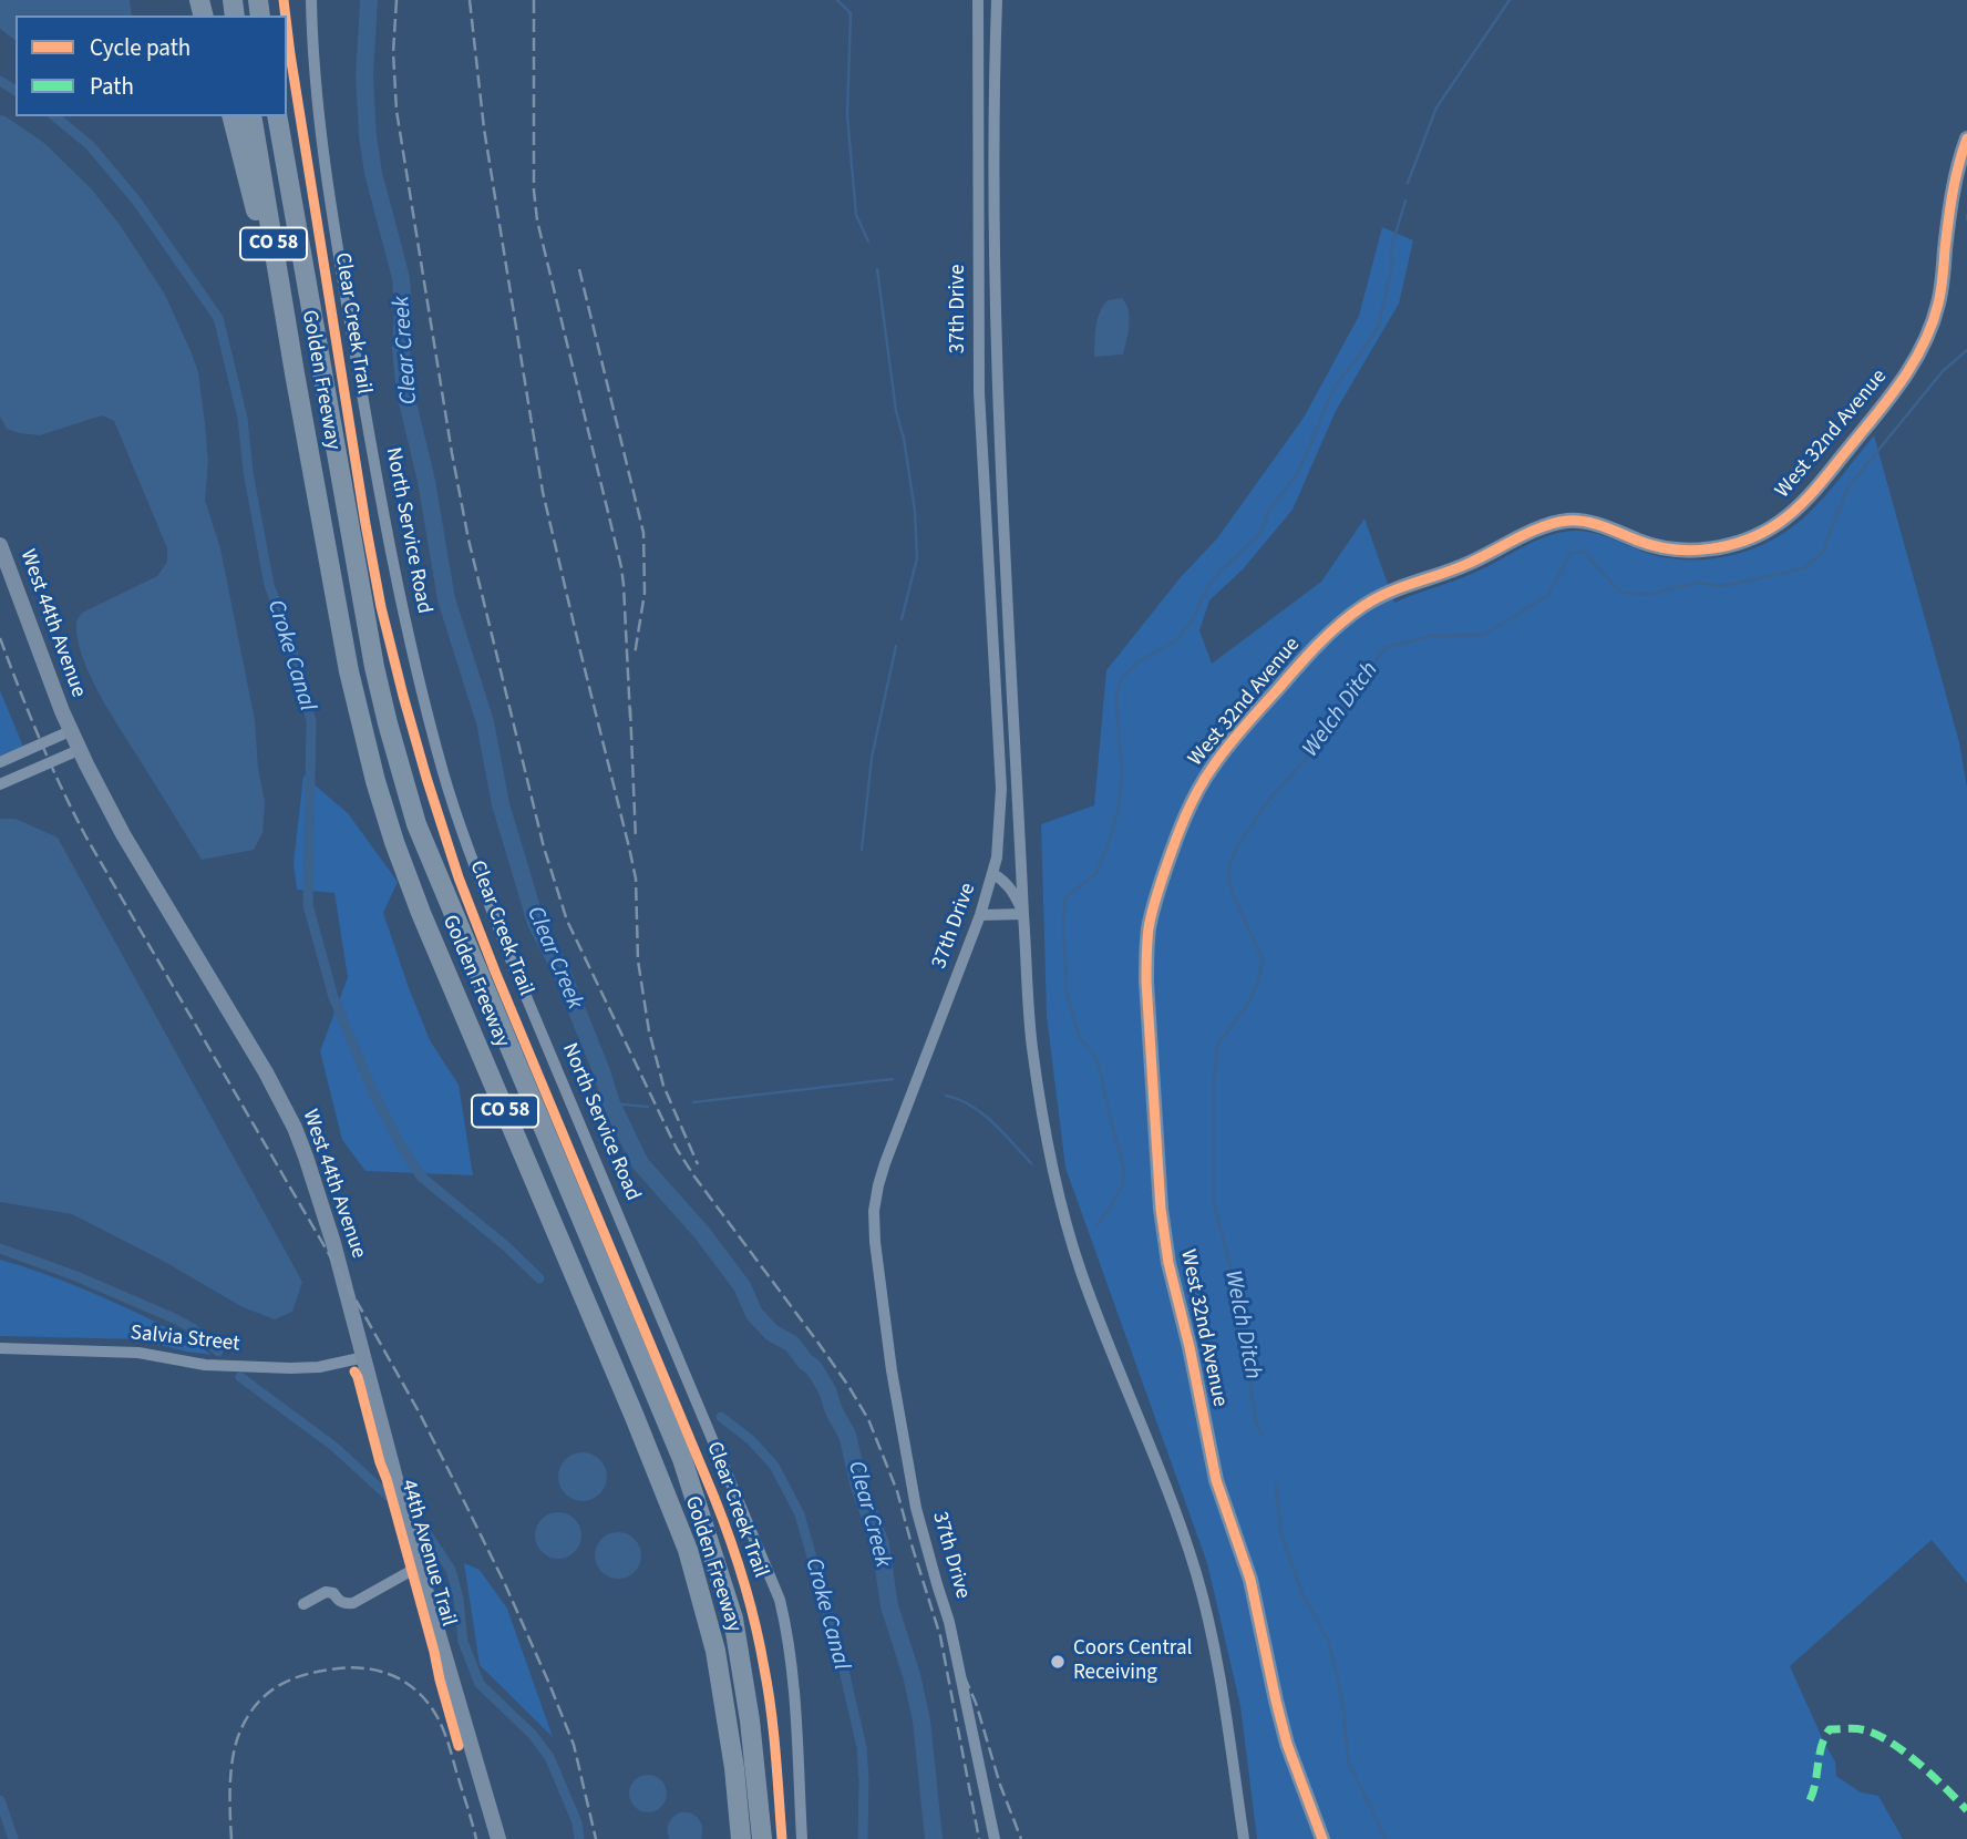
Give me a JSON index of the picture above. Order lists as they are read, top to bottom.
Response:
{
  "streets": {
    "highway": ["CO 58", "Golden Freeway"],
    "street": [
      "37th Drive",
      "West 32nd Avenue",
      "North Service Road",
      "West 44th Avenue",
      "Salvia Street"
    ],
    "cycle path": ["Clear Creek Trail", "44th Avenue Trail"]
  },
  "crossings": [
    ["West 44th Avenue", "Salvia Street"]
  ],
  "water": ["Clear Creek", "Croke Canal", "Welch Ditch"],
  "places": ["Coors Central Receiving"],
  "legend": ["Cycle path", "Path"]
}
